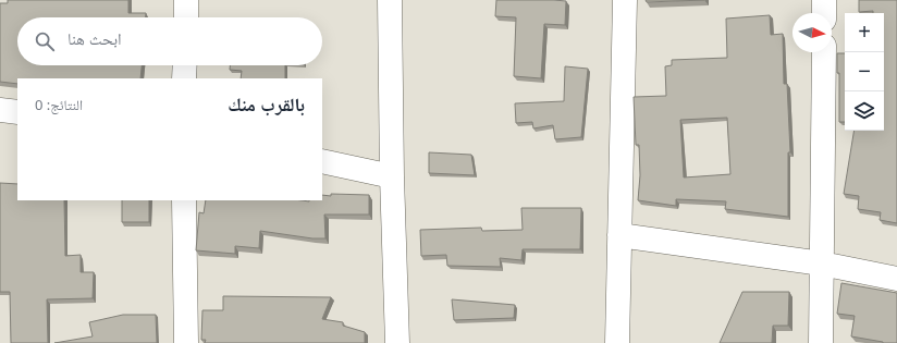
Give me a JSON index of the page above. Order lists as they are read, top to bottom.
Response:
{
  "north": "right",
  "page": {
    "map_buttons": ["+", "−"],
    "search": "ابحث هنا",
    "heading": ["بالقرب منك", "النتائج: 0"]
  }
}
